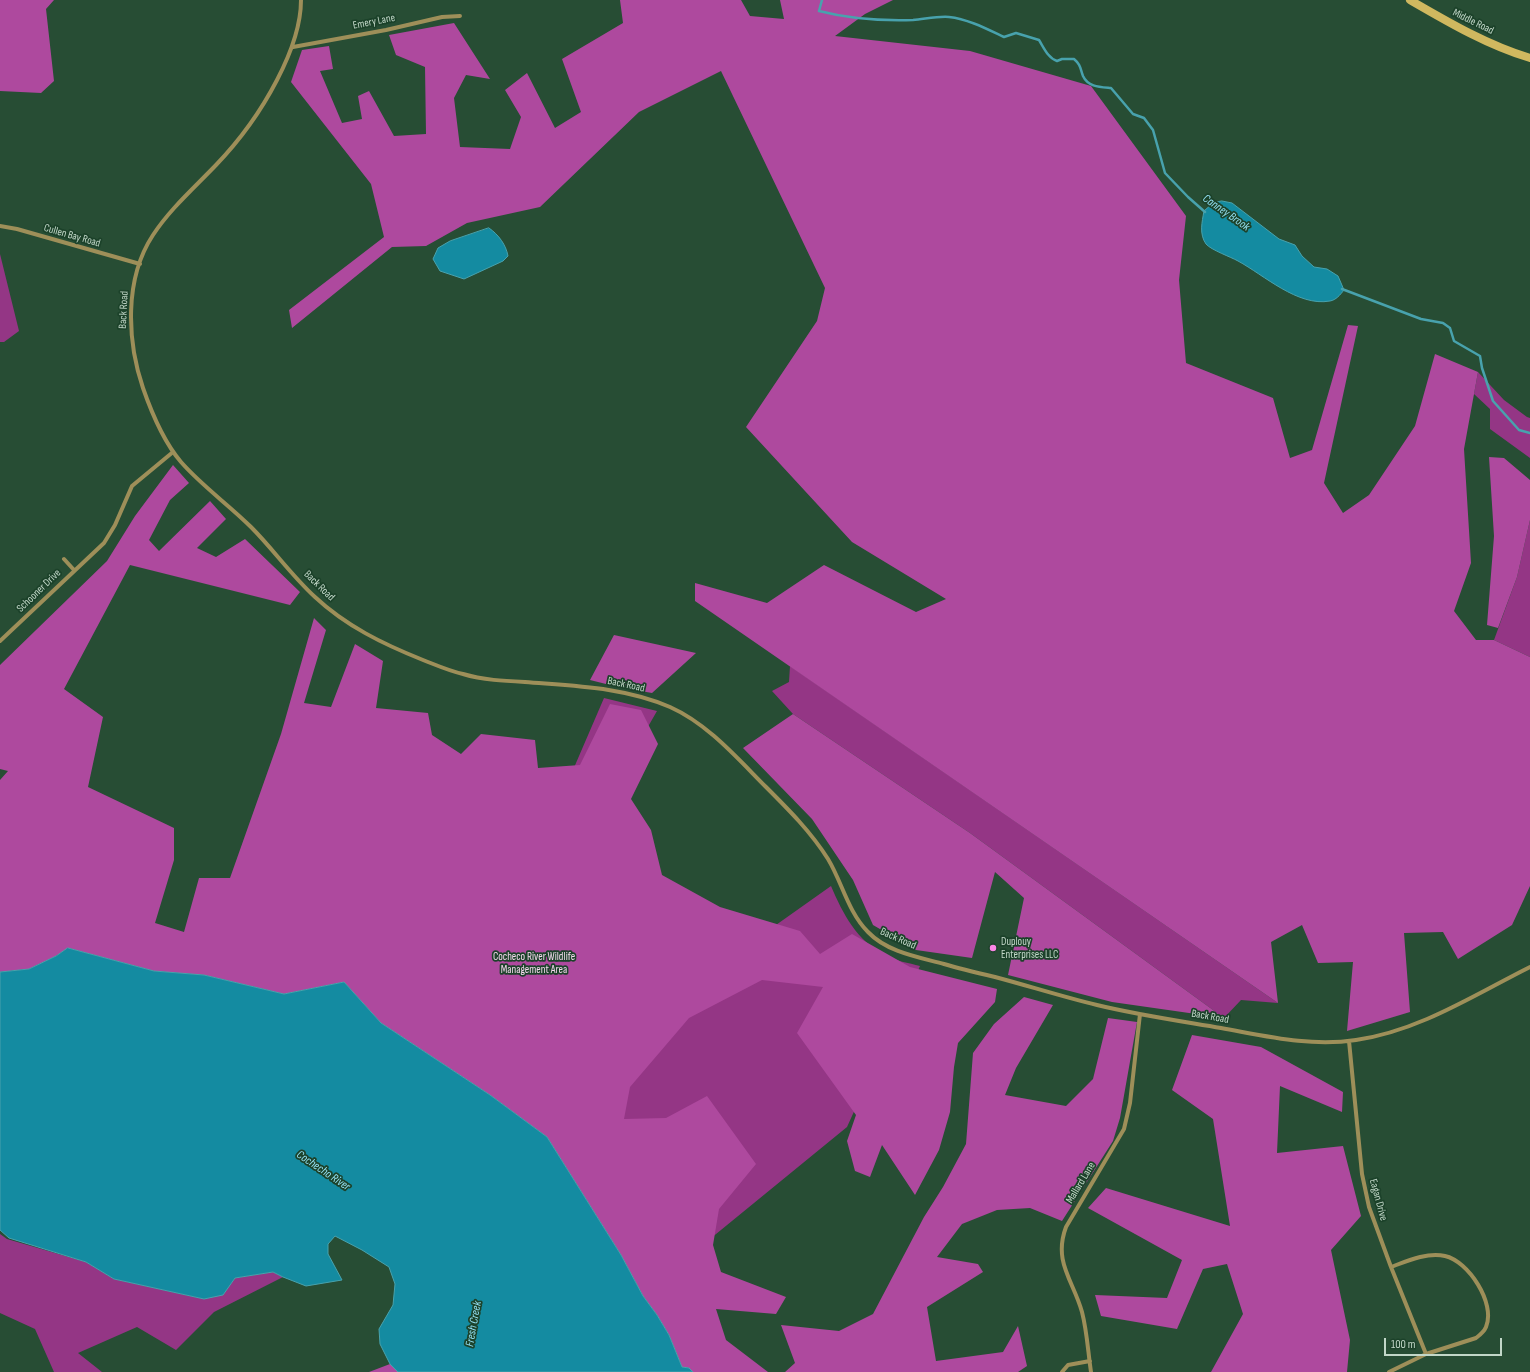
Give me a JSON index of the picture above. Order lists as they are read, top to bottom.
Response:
{
  "streets": {
    "street": [
      "Emery Lane",
      "Middle Road",
      "Cullen Bay Road",
      "Back Road",
      "Schooner Drive",
      "Mallard Lane",
      "Eagan Drive"
    ]
  },
  "crossings": [
    ["Emery Lane", "Back Road"],
    ["Cullen Bay Road", "Back Road"],
    ["Back Road", "Schooner Drive"],
    ["Back Road", "Mallard Lane"],
    ["Back Road", "Eagan Drive"]
  ],
  "water": ["Canney Brook", "Cochecho River", "Fresh Creek"],
  "parks": ["Cocheco River Wildlife Management Area"],
  "places": ["Duplouy Enterprises LLC"],
  "scale_bar": "100 m"
}
